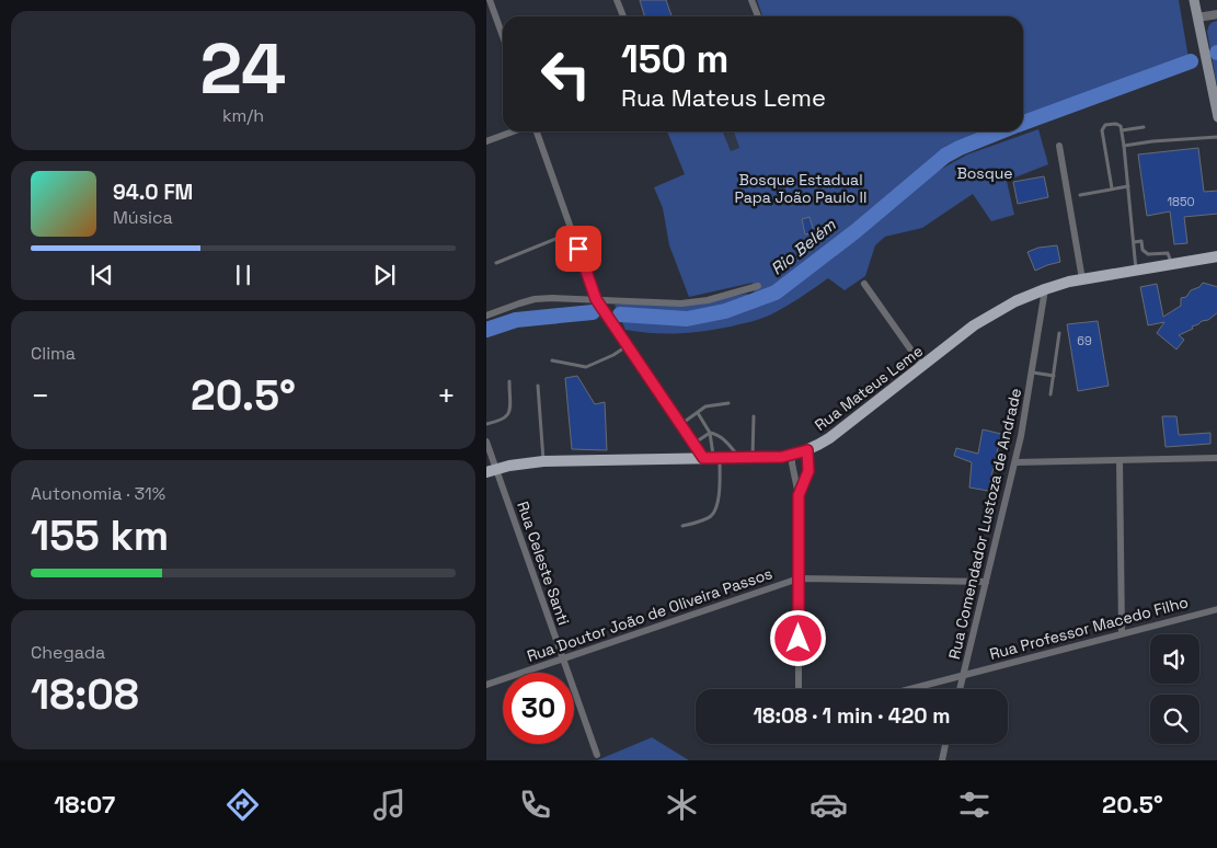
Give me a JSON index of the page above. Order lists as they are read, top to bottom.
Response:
{
  "streets": {
    "main road": ["Rua Mateus Leme"],
    "street": [
      "Rua Comendador Lustoza de Andrade",
      "Rua Celeste Santi",
      "Rua Doutor João de Oliveira Passos",
      "Rua Professor Macedo Filho"
    ]
  },
  "crossings": [
    ["Rua Mateus Leme", "Rua Comendador Lustoza de Andrade"],
    ["Rua Mateus Leme", "Rua Celeste Santi"],
    ["Rua Comendador Lustoza de Andrade", "Rua Doutor João de Oliveira Passos"],
    ["Rua Comendador Lustoza de Andrade", "Rua Professor Macedo Filho"],
    ["Rua Celeste Santi", "Rua Doutor João de Oliveira Passos"]
  ],
  "water": ["Rio Belém"],
  "parks": ["Bosque", "Bosque Estadual Papa João Paulo II"],
  "house_numbers": ["1850", "69"],
  "page": {
    "tile": [
      ["24", "km/h"],
      "Clima",
      ["Autonomia · 31%", "155 km"],
      ["Chegada", "18:08"]
    ],
    "turn": ["150 m", "Rua Mateus Leme"],
    "song": ["94.0 FM", "Música"],
    "heat": ["−", "20.5°", "+"],
    "limit": "30",
    "trip": "18:08 · 1 min · 420 m",
    "tabs": ["18:07", "20.5°"]
  }
}
